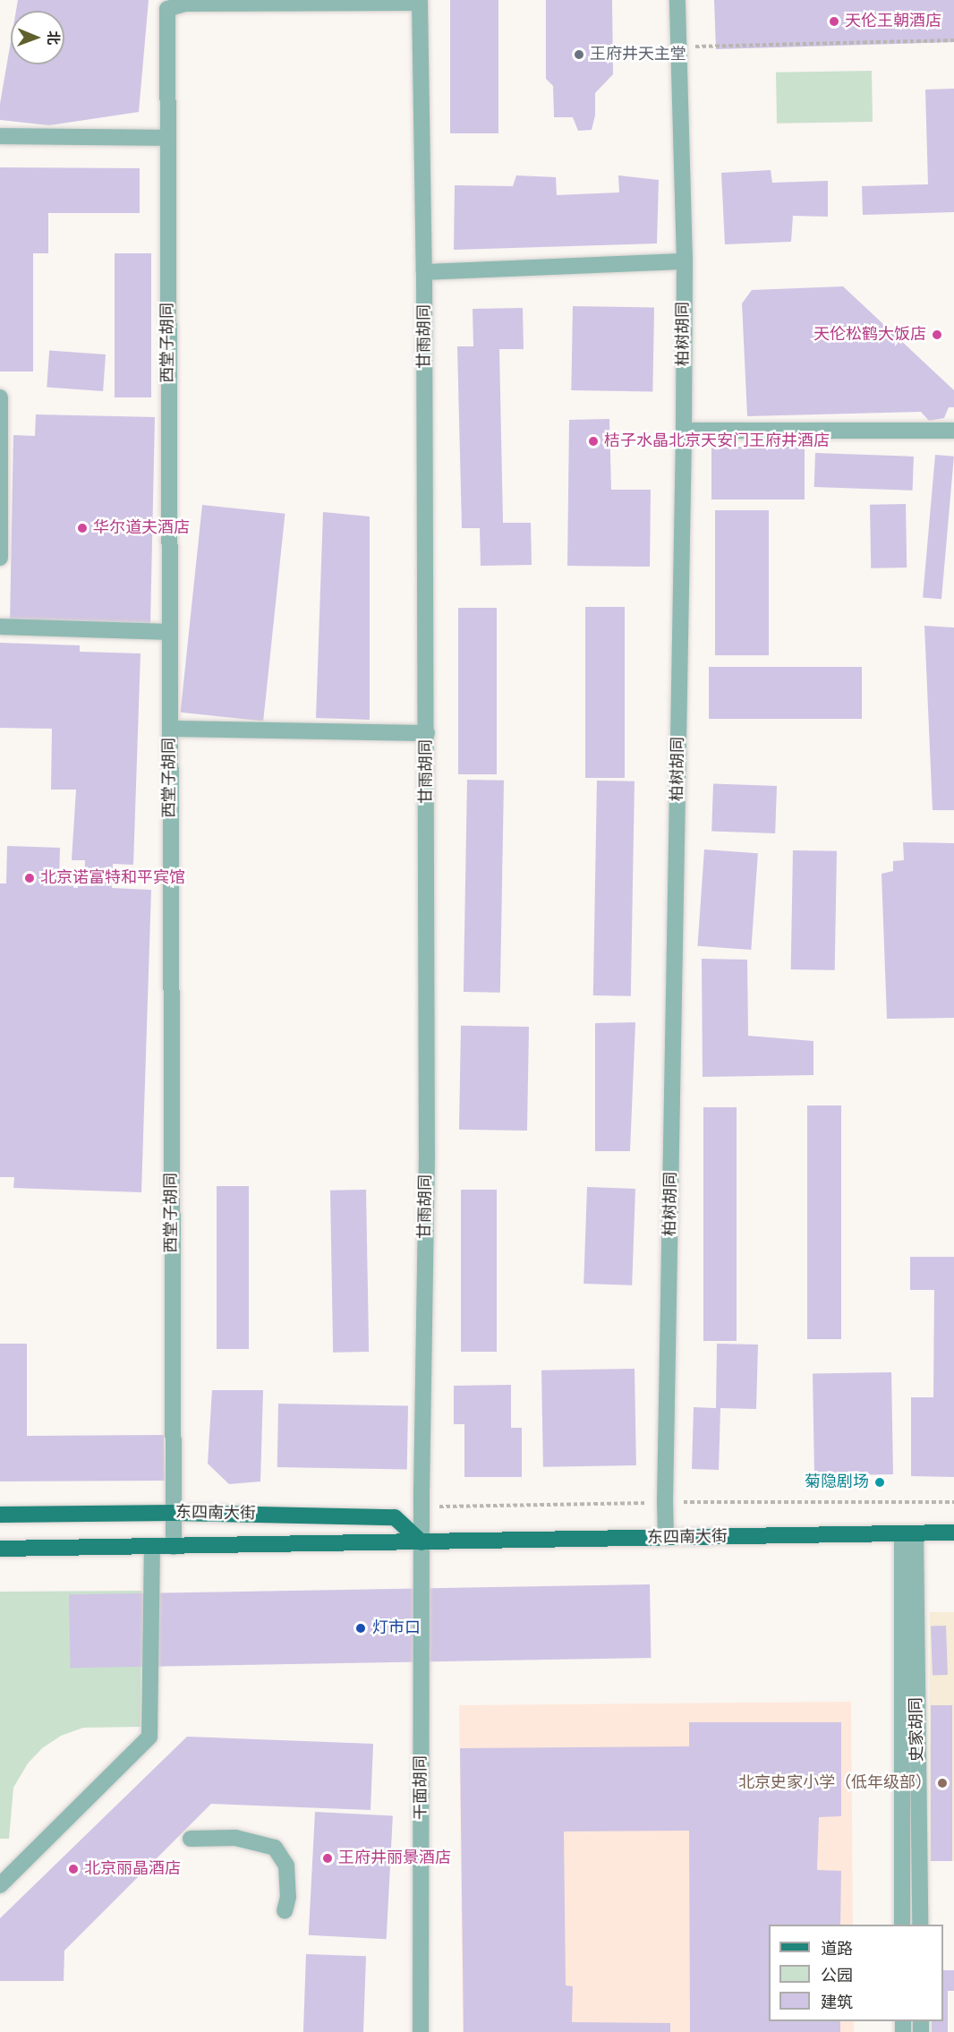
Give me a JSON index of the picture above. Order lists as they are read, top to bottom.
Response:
{
  "streets": {
    "main road": ["东四南大街"],
    "street": [
      "柏树胡同",
      "甘雨胡同",
      "西堂子胡同",
      "史家胡同",
      "干面胡同"
    ]
  },
  "crossings": [
    ["柏树胡同", "东四南大街"],
    ["甘雨胡同", "西堂子胡同"],
    ["甘雨胡同", "东四南大街"],
    ["甘雨胡同", "干面胡同"],
    ["西堂子胡同", "东四南大街"],
    ["东四南大街", "史家胡同"],
    ["东四南大街", "干面胡同"]
  ],
  "places": [
    "天伦王朝酒店",
    "王府井天主堂",
    "天伦松鹤大饭店",
    "桔子水晶北京天安门王府井酒店",
    "华尔道夫酒店",
    "北京诺富特和平宾馆",
    "菊隐剧场",
    "灯市口",
    "北京史家小学（低年级部）",
    "王府井丽景酒店",
    "北京丽晶酒店"
  ],
  "legend": ["道路", "公园", "建筑"],
  "north": "right"
}
